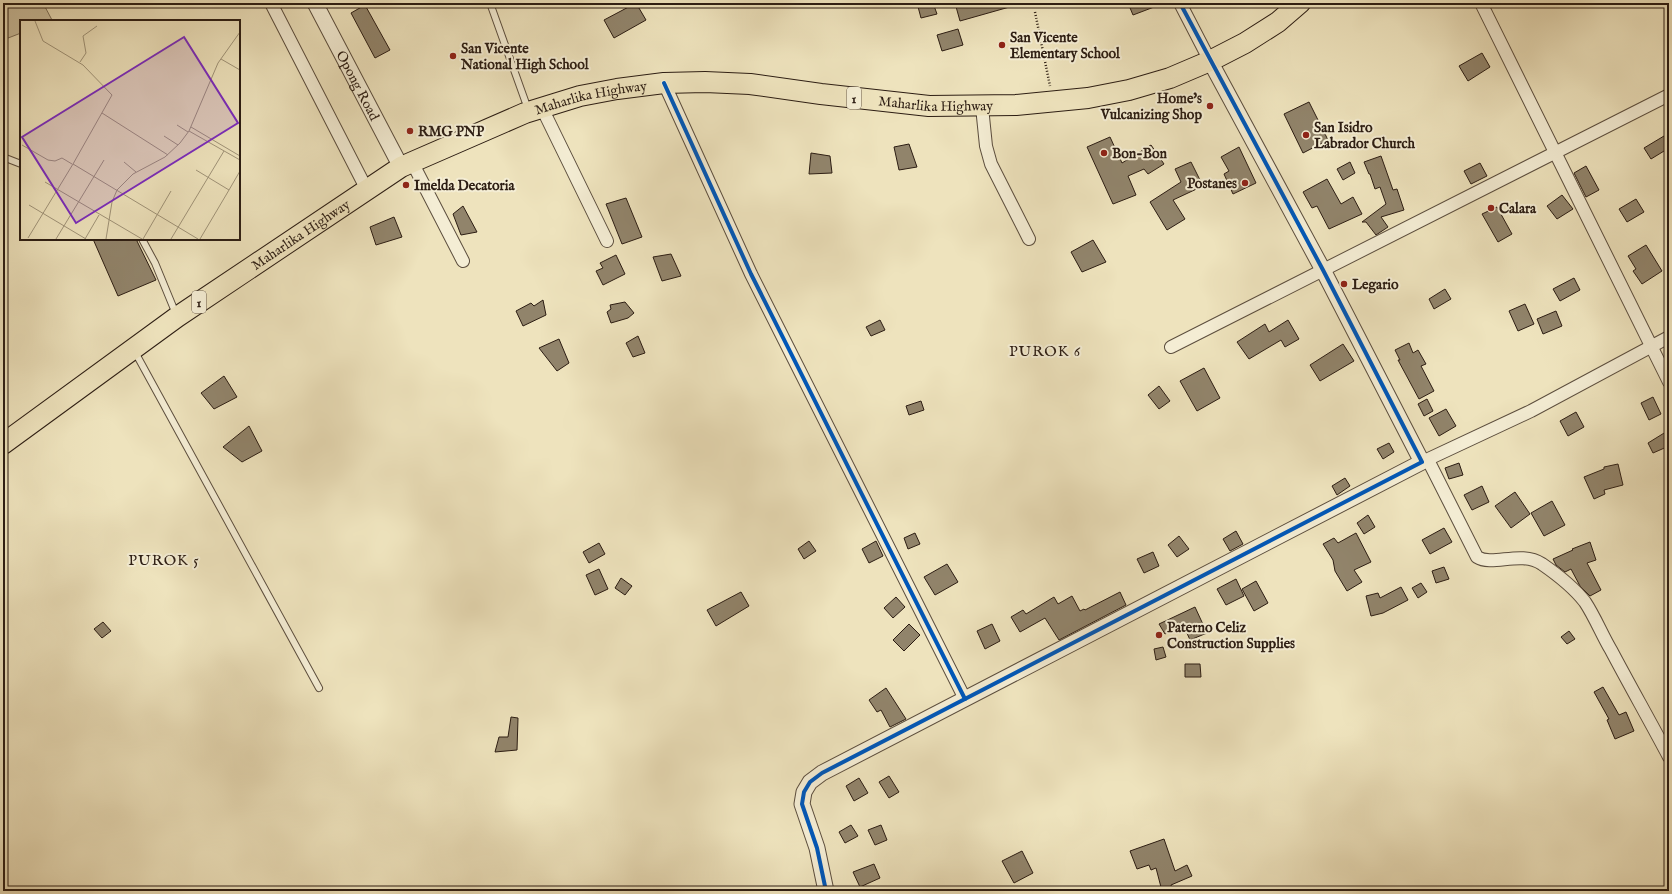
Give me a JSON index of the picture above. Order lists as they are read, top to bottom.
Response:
{
  "streets": {
    "highway": ["Maharlika Highway", "1"],
    "street": ["Opong Road"]
  },
  "crossings": [
    ["Opong Road", "Maharlika Highway"]
  ],
  "districts": ["PUROK 6", "PUROK 5"],
  "places": [
    "San Vicente Elementary School",
    "San Vicente National High School",
    "Home's Vulcanizing Shop",
    "RMG PNP",
    "San Isidro Labrador Church",
    "Bon-Bon",
    "Postanes",
    "Imelda Decatoria",
    "Calara",
    "Legario",
    "Paterno Celiz Construction Supplies"
  ]
}
